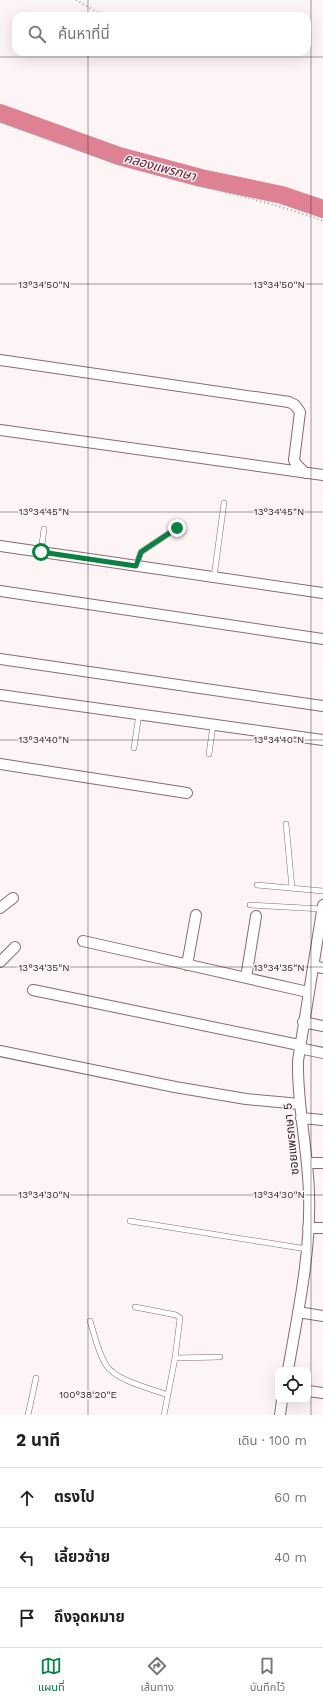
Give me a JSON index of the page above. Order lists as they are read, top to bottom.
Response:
{
  "streets": {
    "street": ["ซอยแพรกษา 5"]
  },
  "water": ["คลองแพรกษา"],
  "page": {
    "search": "ค้นหาที่นี่",
    "heading": ["2 นาที", "เดิน · 100 m"],
    "list": [
      ["ตรงไป", "60 m"],
      ["เลี้ยวซ้าย", "40 m"],
      "ถึงจุดหมาย"
    ],
    "nav": ["แผนที่", "เส้นทาง", "บันทึกไว้"]
  },
  "coordinates": [
    "13°34'50\"N",
    "13°34'45\"N",
    "13°34'40\"N",
    "13°34'35\"N",
    "13°34'30\"N",
    "100°38'20\"E"
  ]
}
